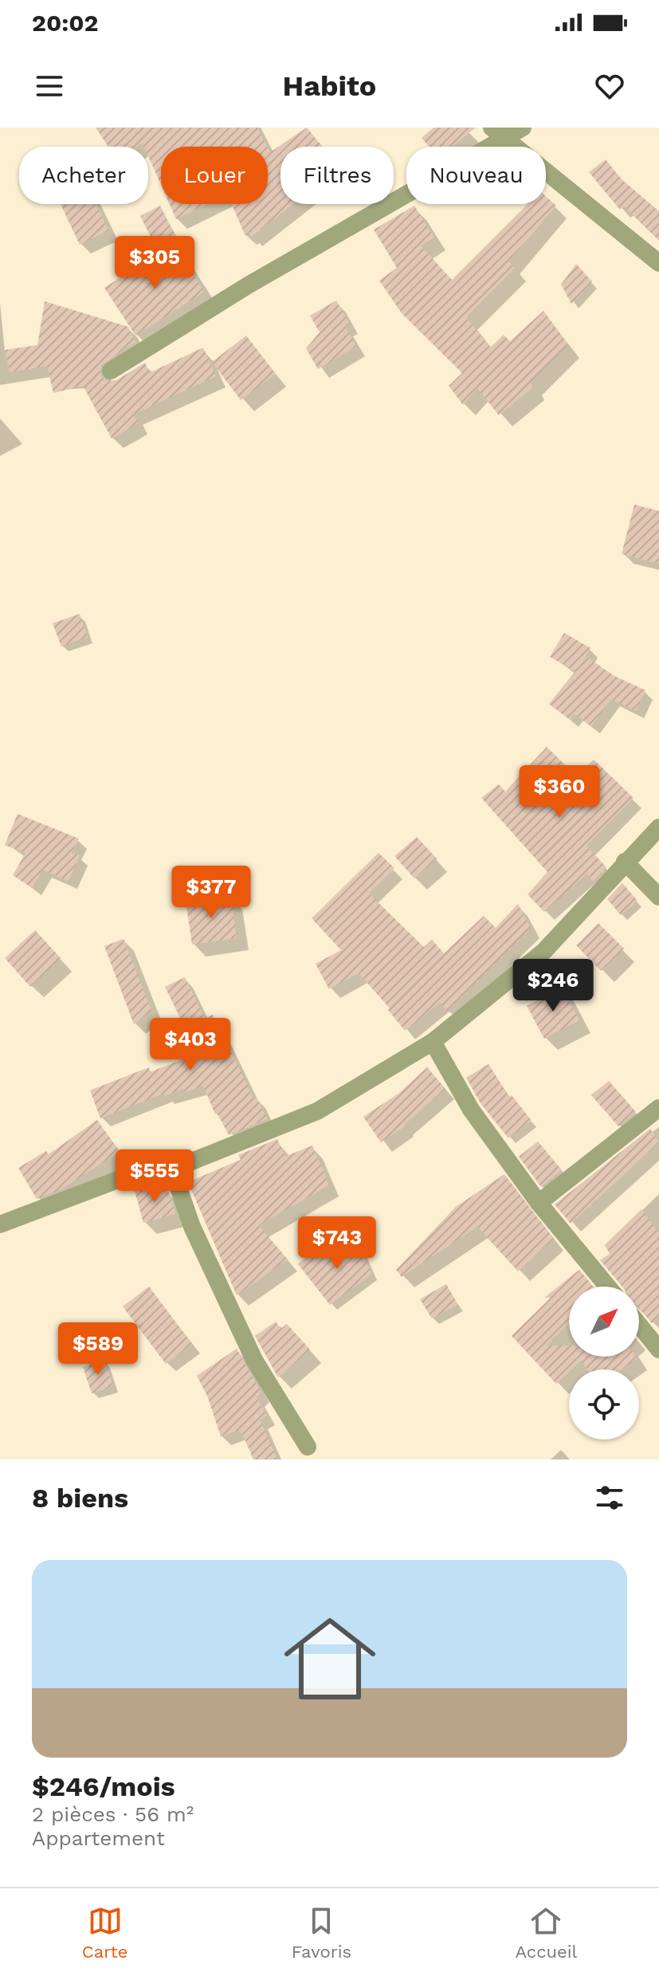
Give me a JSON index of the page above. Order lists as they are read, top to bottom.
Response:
{
  "north": "top right",
  "page": {
    "status": "20:02",
    "header": "Habito",
    "chip": [
      "Acheter",
      "Louer",
      "Filtres",
      "Nouveau"
    ],
    "price": [
      "$305",
      "$360",
      "$377",
      "$246",
      "$403",
      "$555",
      "$743",
      "$589"
    ],
    "heading": "8 biens",
    "list": [
      {
        "name": "$246/mois",
        "note": "2 pièces · 56 m² · Appartement"
      }
    ],
    "tabs": ["Carte", "Favoris", "Accueil"]
  }
}
